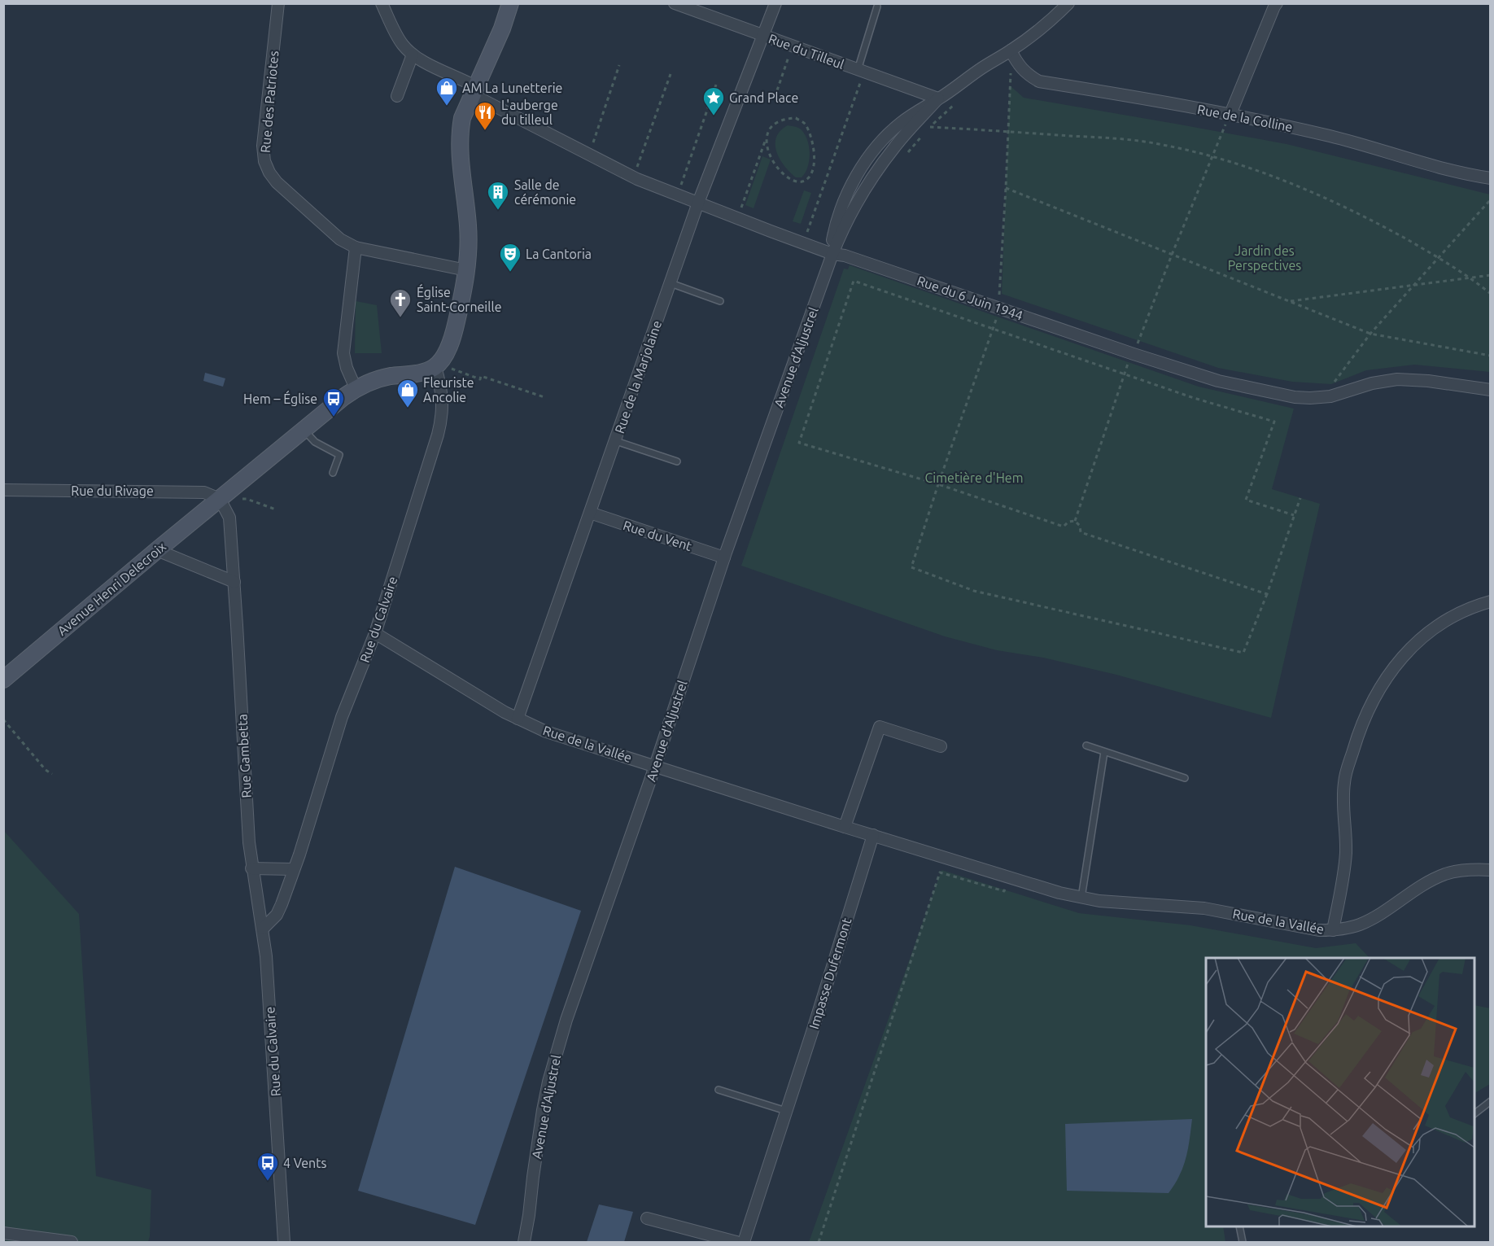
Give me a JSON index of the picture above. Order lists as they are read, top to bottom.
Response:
{
  "streets": {
    "main road": ["Avenue Henri Delecroix"],
    "street": [
      "Rue du Tilleul",
      "Rue des Patriotes",
      "Rue de la Colline",
      "Rue du 6 Juin 1944",
      "Avenue d'Aljustrel",
      "Rue de la Marjolaine",
      "Rue du Rivage",
      "Rue du Vent",
      "Rue du Calvaire",
      "Rue de la Vallée",
      "Rue Gambetta",
      "Impasse Dufermont"
    ]
  },
  "crossings": [
    ["Rue du Tilleul", "Avenue d'Aljustrel"],
    ["Rue du Tilleul", "Rue de la Marjolaine"],
    ["Rue de la Colline", "Avenue d'Aljustrel"],
    ["Rue du 6 Juin 1944", "Avenue d'Aljustrel"],
    ["Rue du 6 Juin 1944", "Rue de la Marjolaine"],
    ["Avenue d'Aljustrel", "Rue du Vent"],
    ["Avenue d'Aljustrel", "Rue de la Vallée"],
    ["Rue de la Marjolaine", "Rue du Vent"],
    ["Rue de la Marjolaine", "Rue de la Vallée"],
    ["Rue du Rivage", "Avenue Henri Delecroix"],
    ["Rue du Rivage", "Rue Gambetta"],
    ["Avenue Henri Delecroix", "Rue du Calvaire"],
    ["Avenue Henri Delecroix", "Rue Gambetta"],
    ["Rue du Calvaire", "Rue de la Vallée"],
    ["Rue du Calvaire", "Rue Gambetta"],
    ["Rue de la Vallée", "Impasse Dufermont"]
  ],
  "parks": ["Jardin des Perspectives", "Cimetière d'Hem"],
  "places": {
    "shop": ["AM La Lunetterie", "Fleuriste Ancolie"],
    "place": ["Grand Place"],
    "restaurant": ["L'auberge du tilleul"],
    "building": ["Salle de cérémonie"],
    "theatre": ["La Cantoria"],
    "church": ["Église Saint-Corneille"],
    "bus stop": ["Hem – Église", "4 Vents"]
  }
}
